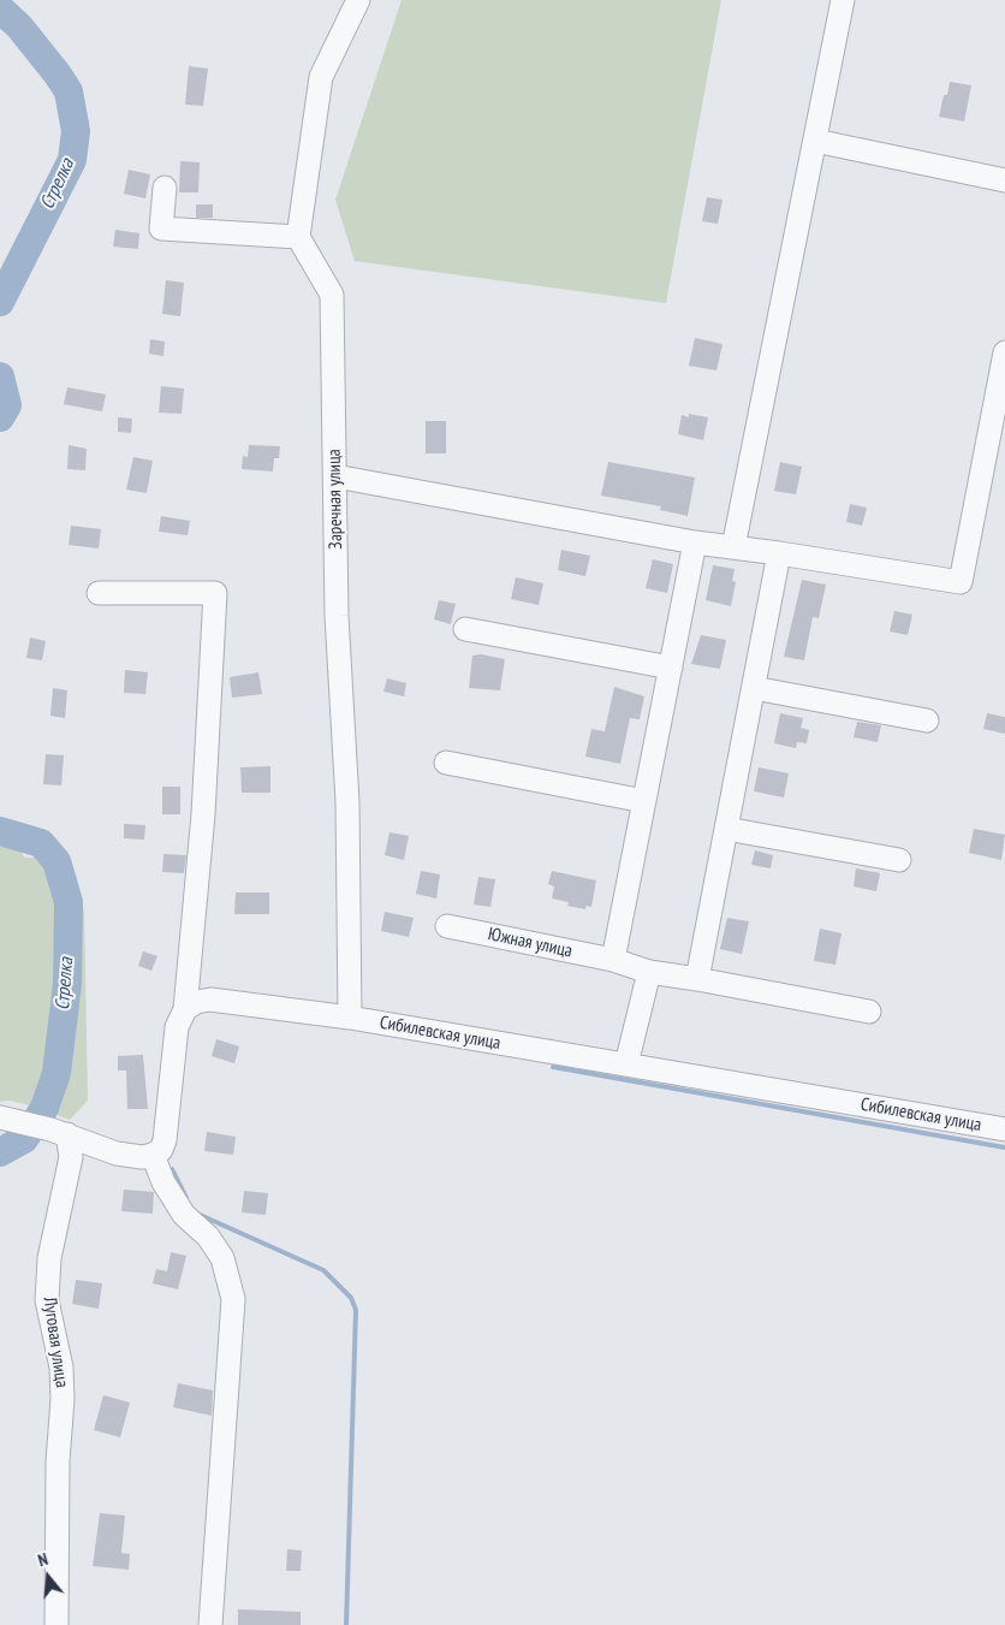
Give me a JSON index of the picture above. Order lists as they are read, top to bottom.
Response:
{
  "streets": {
    "street": [
      "Заречная улица",
      "Южная улица",
      "Сибилевская улица",
      "Луговая улица"
    ]
  },
  "crossings": [
    ["Заречная улица", "Сибилевская улица"]
  ],
  "water": ["Стрелка"],
  "north": "top"
}
